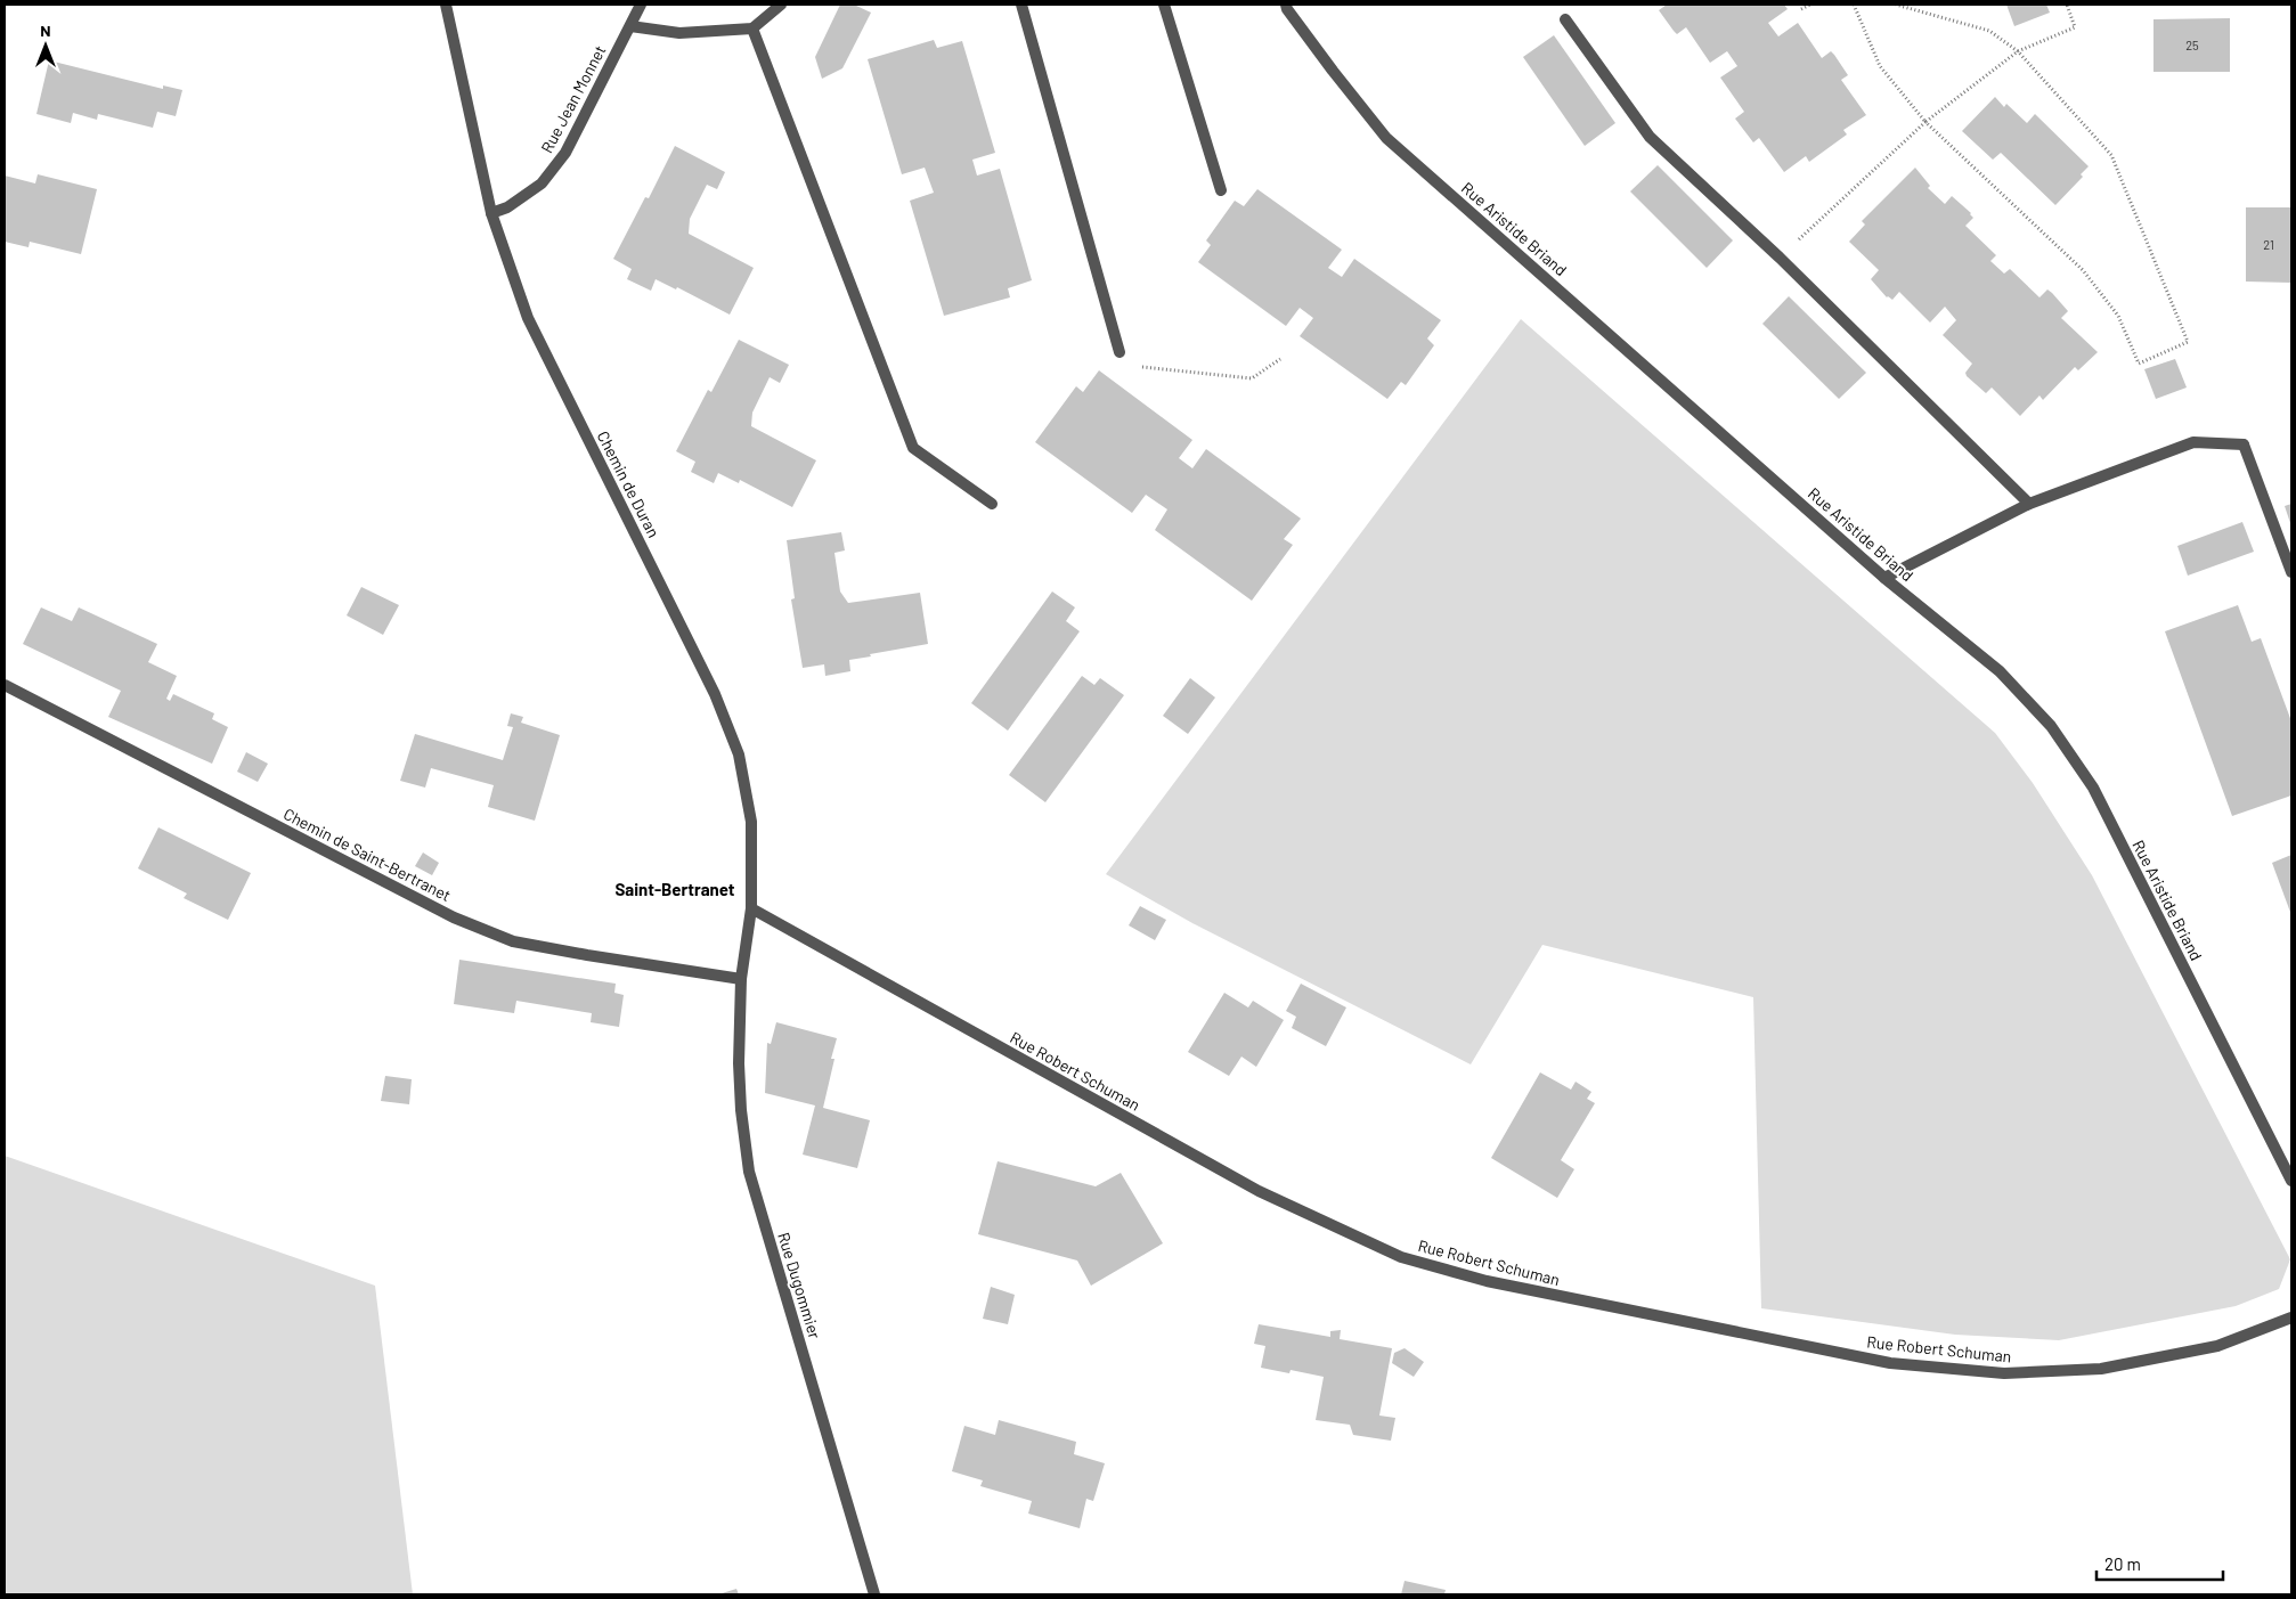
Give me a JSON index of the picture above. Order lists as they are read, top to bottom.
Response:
{
  "streets": {
    "street": [
      "Rue Jean Monnet",
      "Rue Aristide Briand",
      "Chemin de Duran",
      "Chemin de Saint-Bertranet",
      "Rue Robert Schuman",
      "Rue Dugommier"
    ]
  },
  "crossings": [
    ["Rue Jean Monnet", "Chemin de Duran"],
    ["Chemin de Duran", "Chemin de Saint-Bertranet"],
    ["Chemin de Duran", "Rue Robert Schuman"],
    ["Chemin de Duran", "Rue Dugommier"],
    ["Chemin de Saint-Bertranet", "Rue Dugommier"]
  ],
  "districts": ["Saint-Bertranet"],
  "house_numbers": ["25", "21"],
  "scale_bar": "20 m",
  "north": "top"
}
